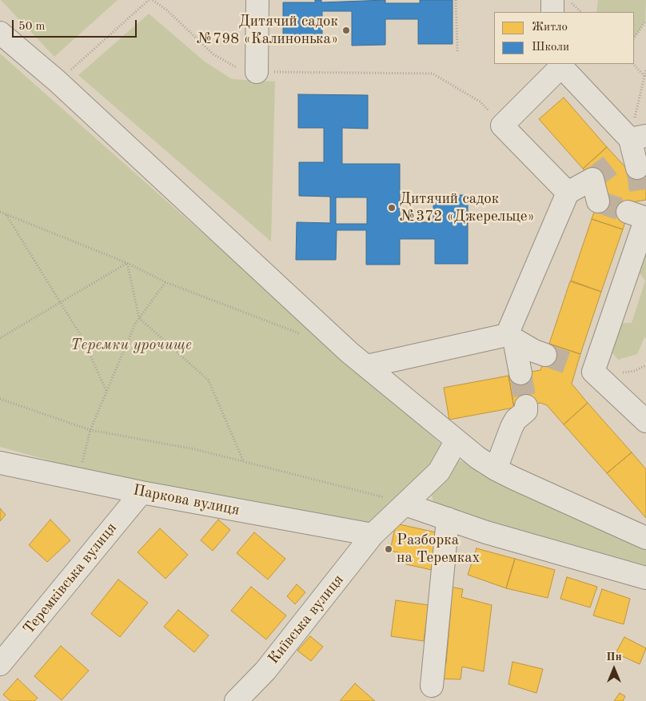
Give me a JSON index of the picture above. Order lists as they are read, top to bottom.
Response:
{
  "streets": {
    "street": ["Паркова вулиця", "Теремківська вулиця", "Київська вулиця"]
  },
  "crossings": [
    ["Паркова вулиця", "Теремківська вулиця"],
    ["Паркова вулиця", "Київська вулиця"]
  ],
  "parks": ["Теремки урочище"],
  "places": ["Дитячий садок №798 «Калинонька»", "Дитячий садок №372 «Джерельце»", "Разборка на Теремках"],
  "legend": ["Житло", "Школи"],
  "scale_bar": "50 m",
  "north": "top"
}
